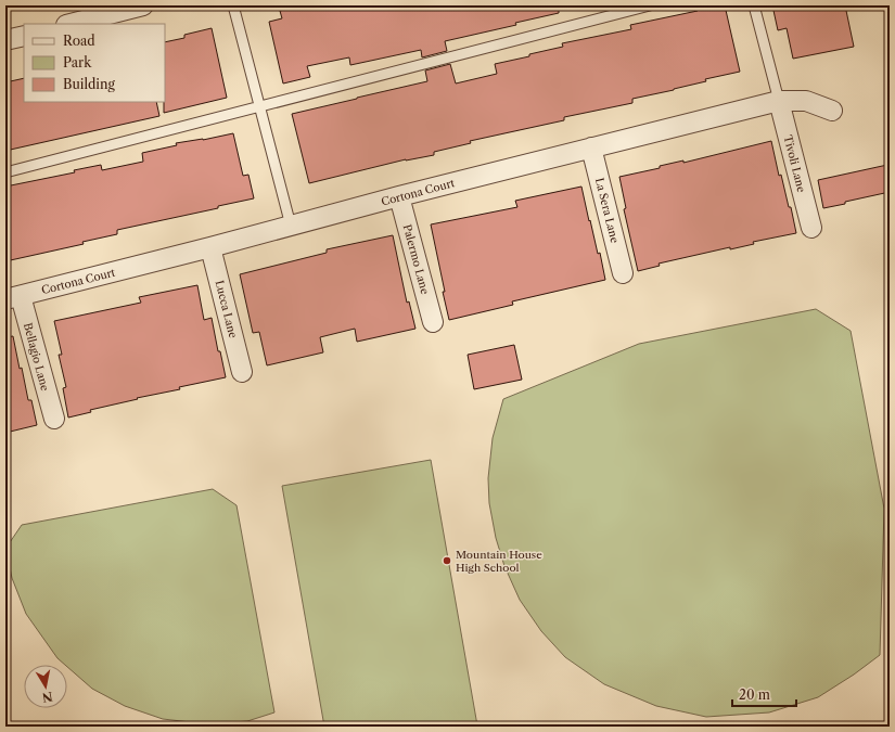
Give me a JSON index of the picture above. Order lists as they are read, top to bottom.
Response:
{
  "streets": {
    "street": [
      "Tivoli Lane",
      "Cortona Court",
      "La Sera Lane",
      "Palermo Lane",
      "Lucca Lane",
      "Bellagio Lane"
    ]
  },
  "crossings": [
    ["Tivoli Lane", "Cortona Court"],
    ["Cortona Court", "La Sera Lane"],
    ["Cortona Court", "Palermo Lane"],
    ["Cortona Court", "Lucca Lane"],
    ["Cortona Court", "Bellagio Lane"]
  ],
  "places": ["Mountain House High School"],
  "legend": ["Road", "Park", "Building"],
  "scale_bar": "20 m",
  "north": "bottom"
}
